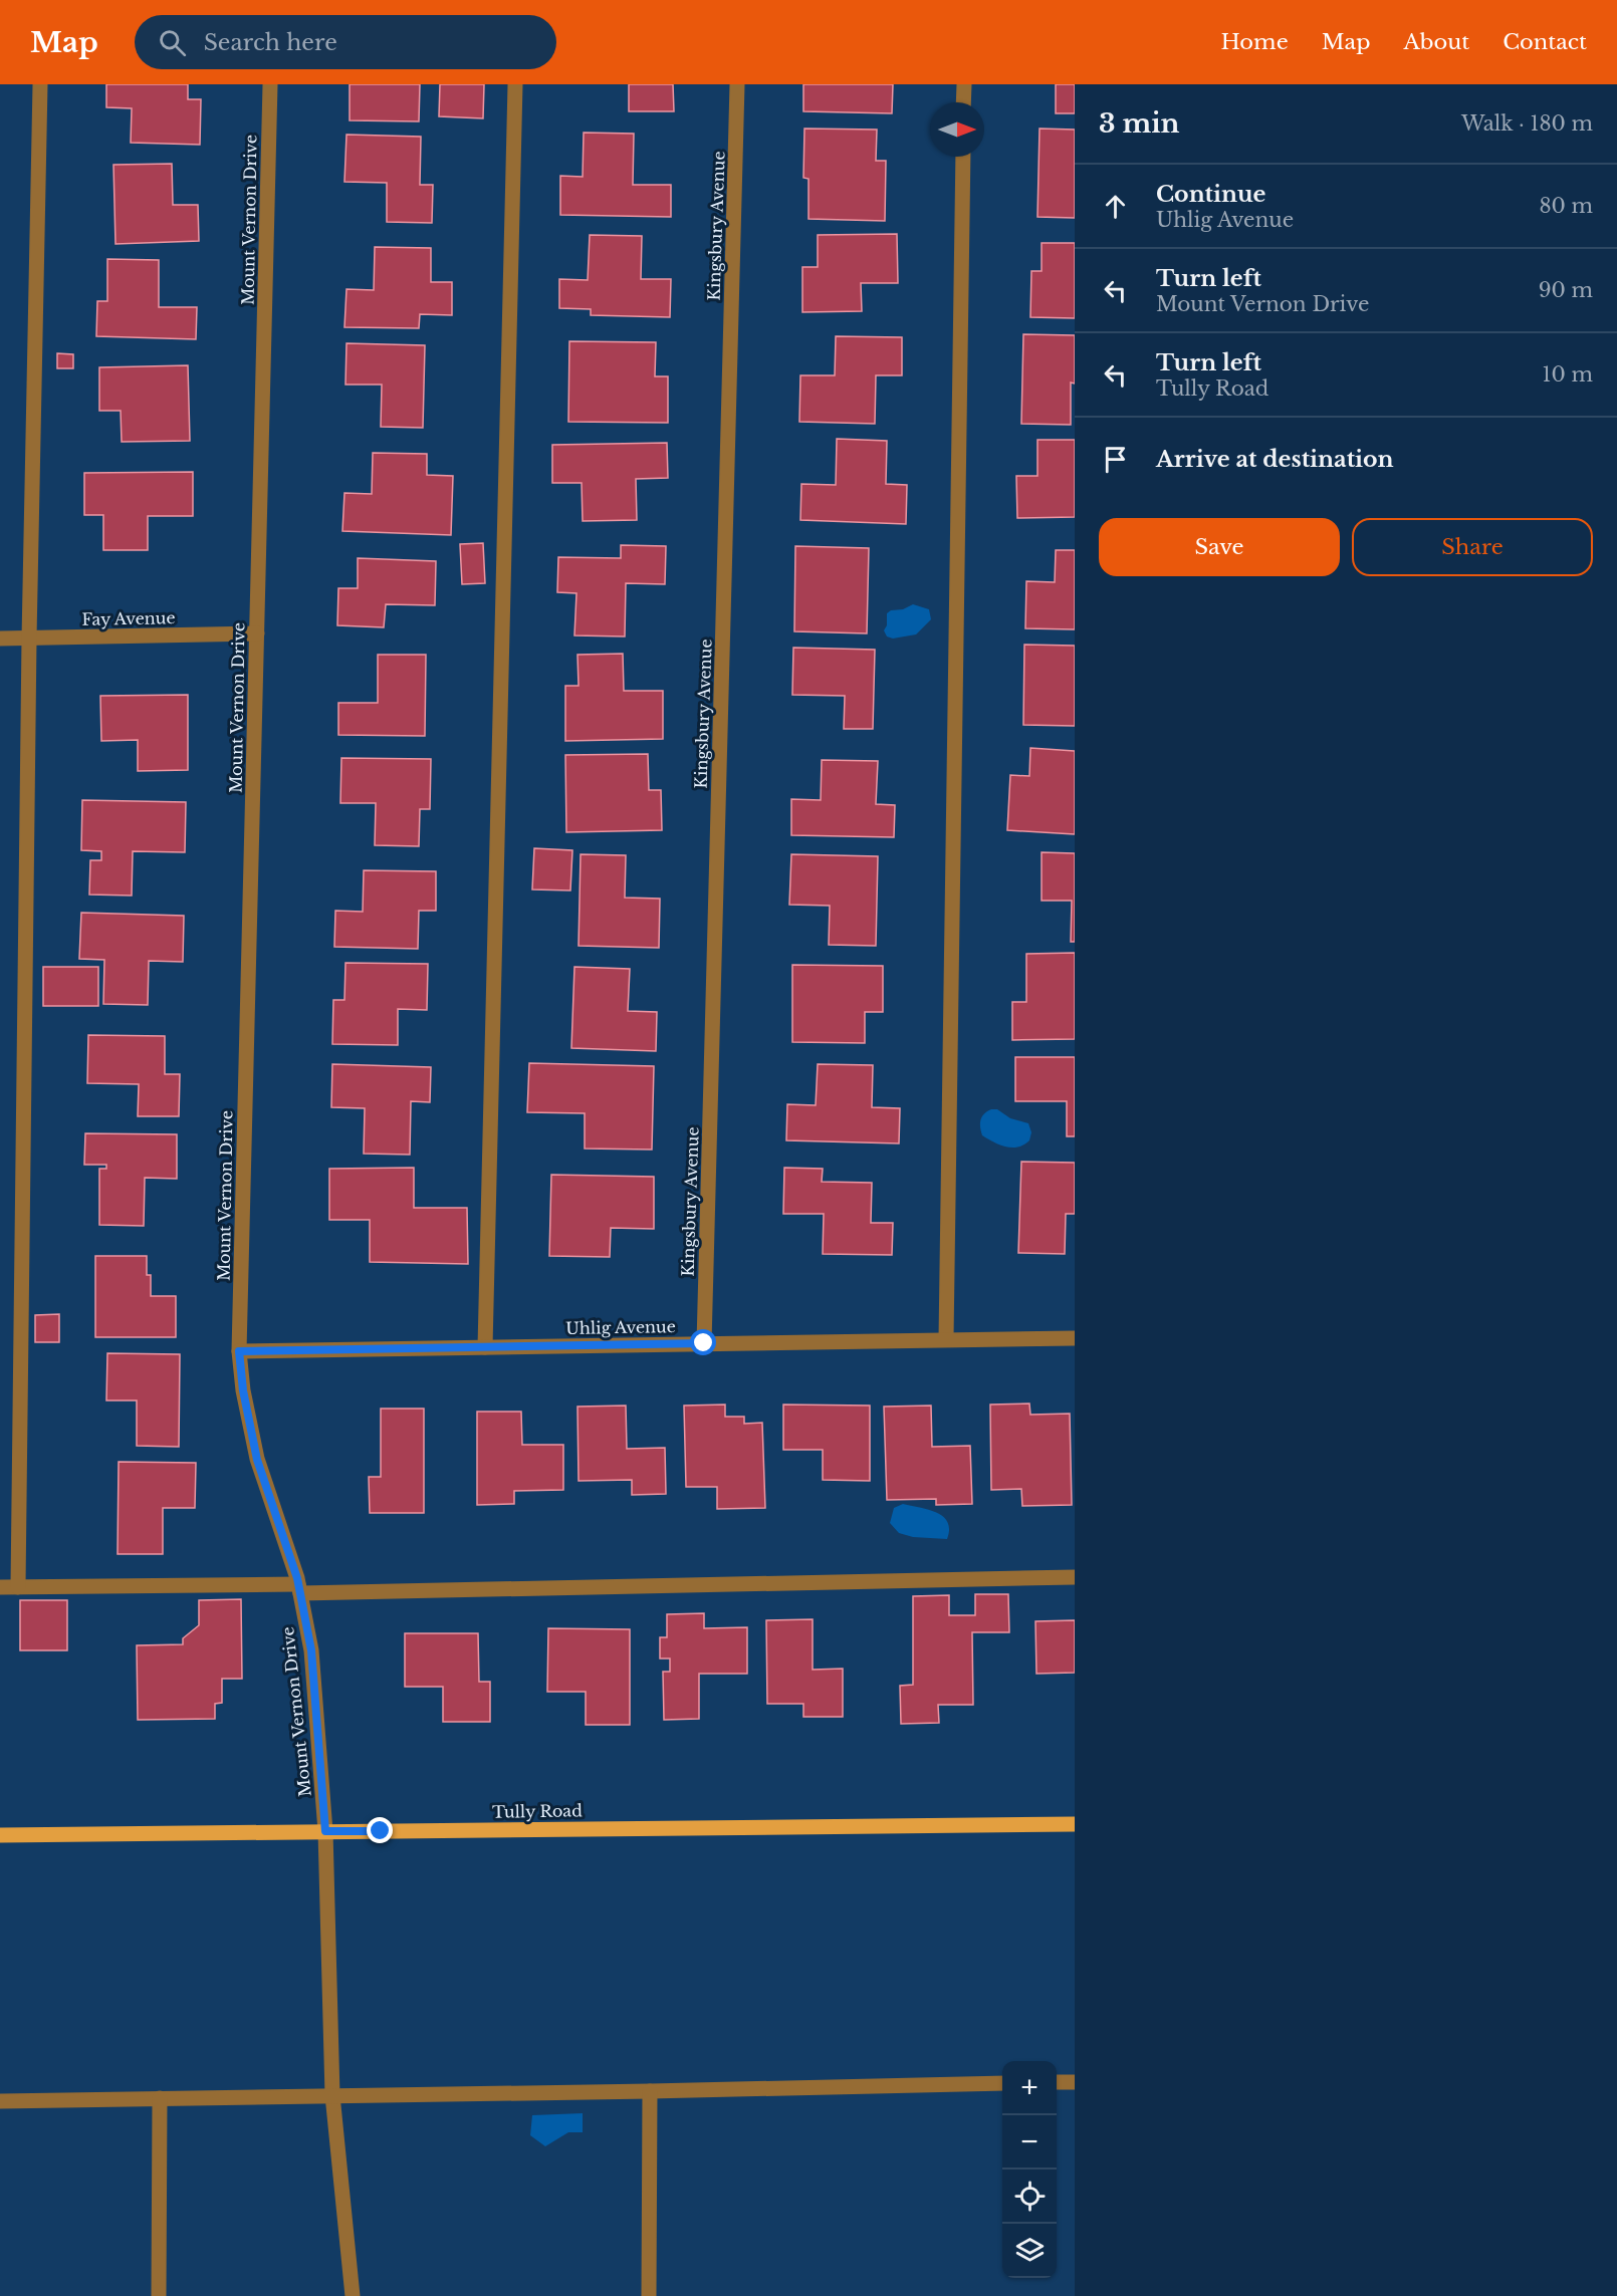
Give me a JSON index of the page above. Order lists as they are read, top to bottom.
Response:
{
  "streets": {
    "main road": ["Tully Road"],
    "street": [
      "Mount Vernon Drive",
      "Kingsbury Avenue",
      "Fay Avenue",
      "Uhlig Avenue"
    ]
  },
  "crossings": [
    ["Mount Vernon Drive", "Fay Avenue"],
    ["Mount Vernon Drive", "Uhlig Avenue"],
    ["Mount Vernon Drive", "Tully Road"],
    ["Kingsbury Avenue", "Uhlig Avenue"]
  ],
  "north": "right",
  "page": {
    "header": "Map",
    "search": "Search here",
    "nav": [
      "Home",
      "Map",
      "About",
      "Contact"
    ],
    "heading": ["3 min", "Walk · 180 m"],
    "list": [
      ["Continue", "Uhlig Avenue", "80 m"],
      ["Turn left", "Mount Vernon Drive", "90 m"],
      ["Turn left", "Tully Road", "10 m"],
      "Arrive at destination"
    ],
    "buttons": ["Save", "Share"],
    "map_buttons": ["+", "−"]
  }
}
